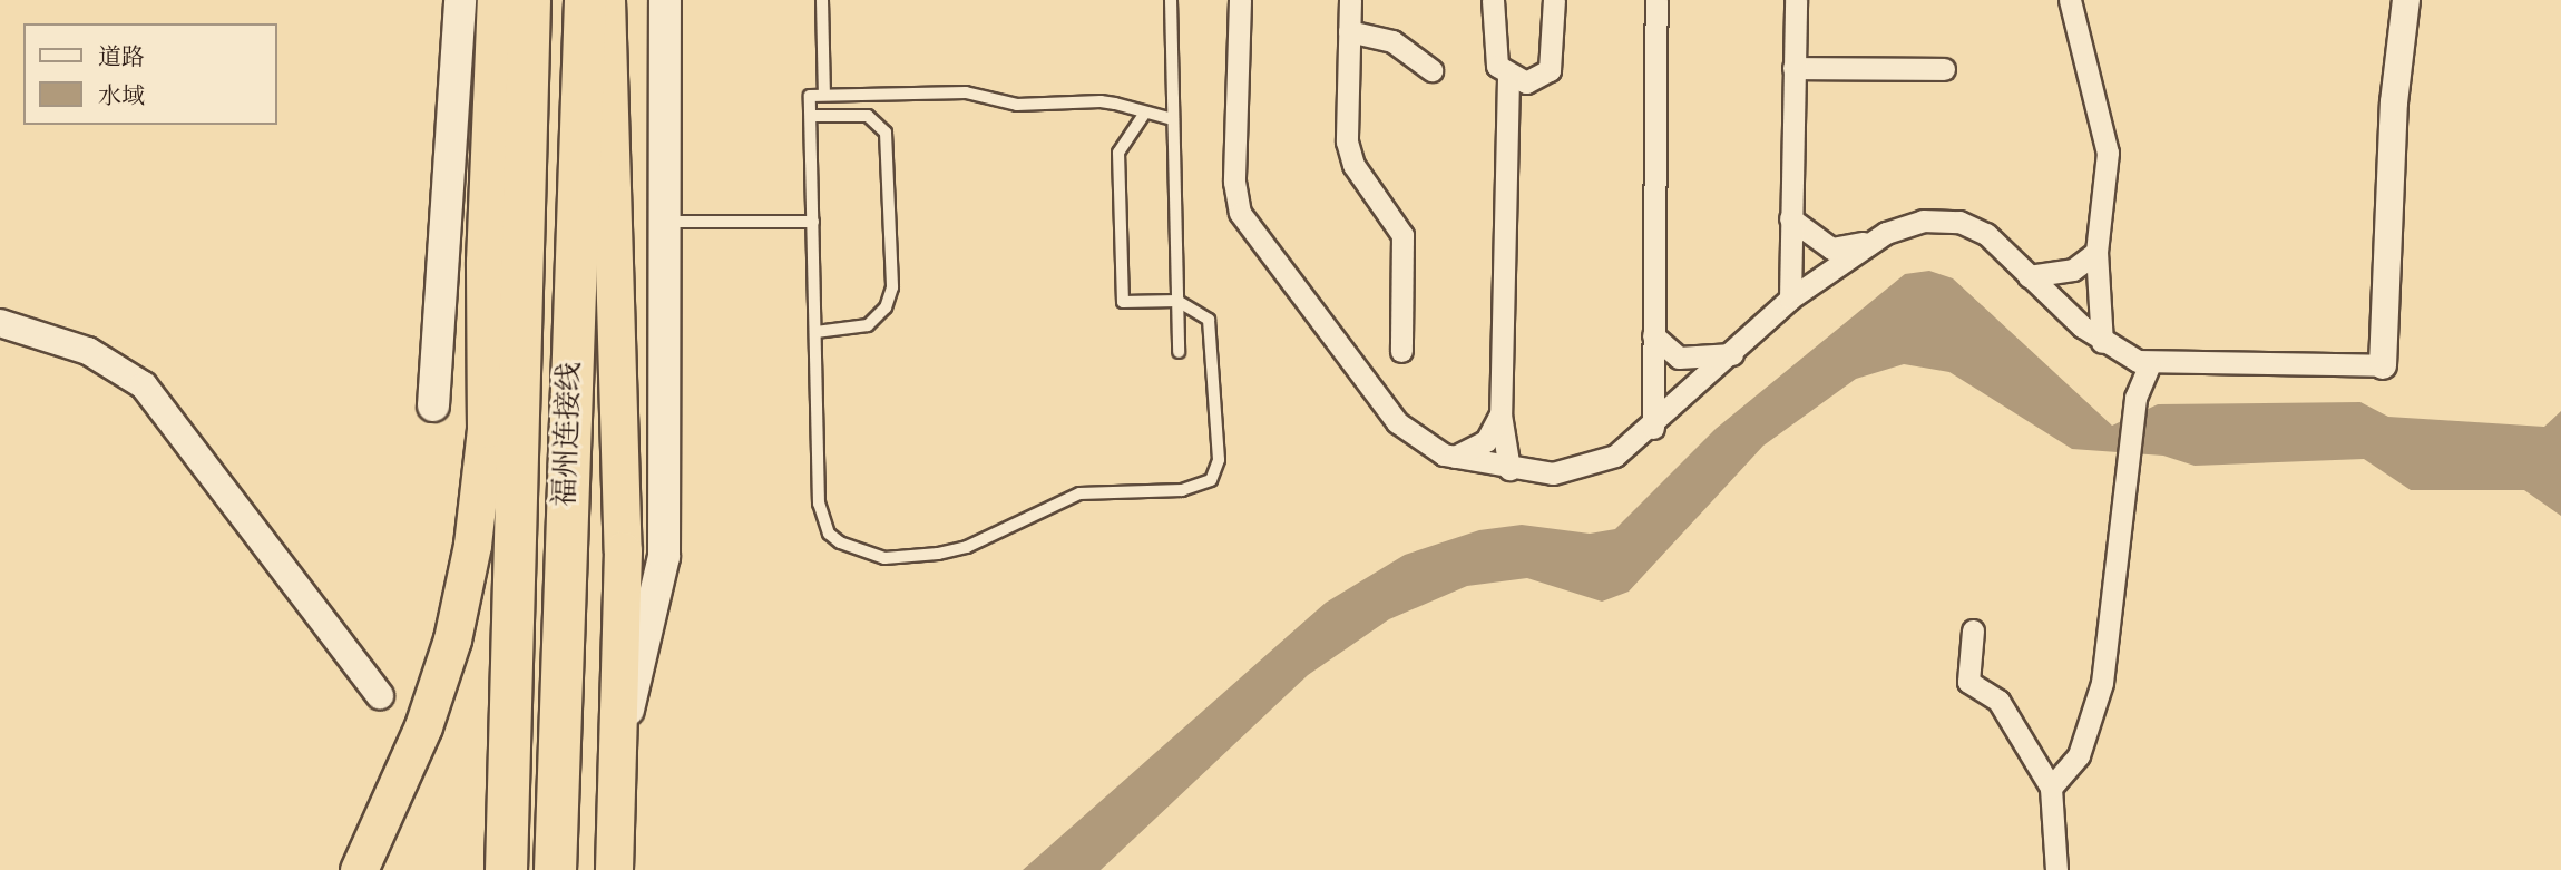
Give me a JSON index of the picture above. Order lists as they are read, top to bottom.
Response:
{
  "streets": {
    "highway": ["福州连接线"]
  },
  "legend": ["道路", "水域"]
}
